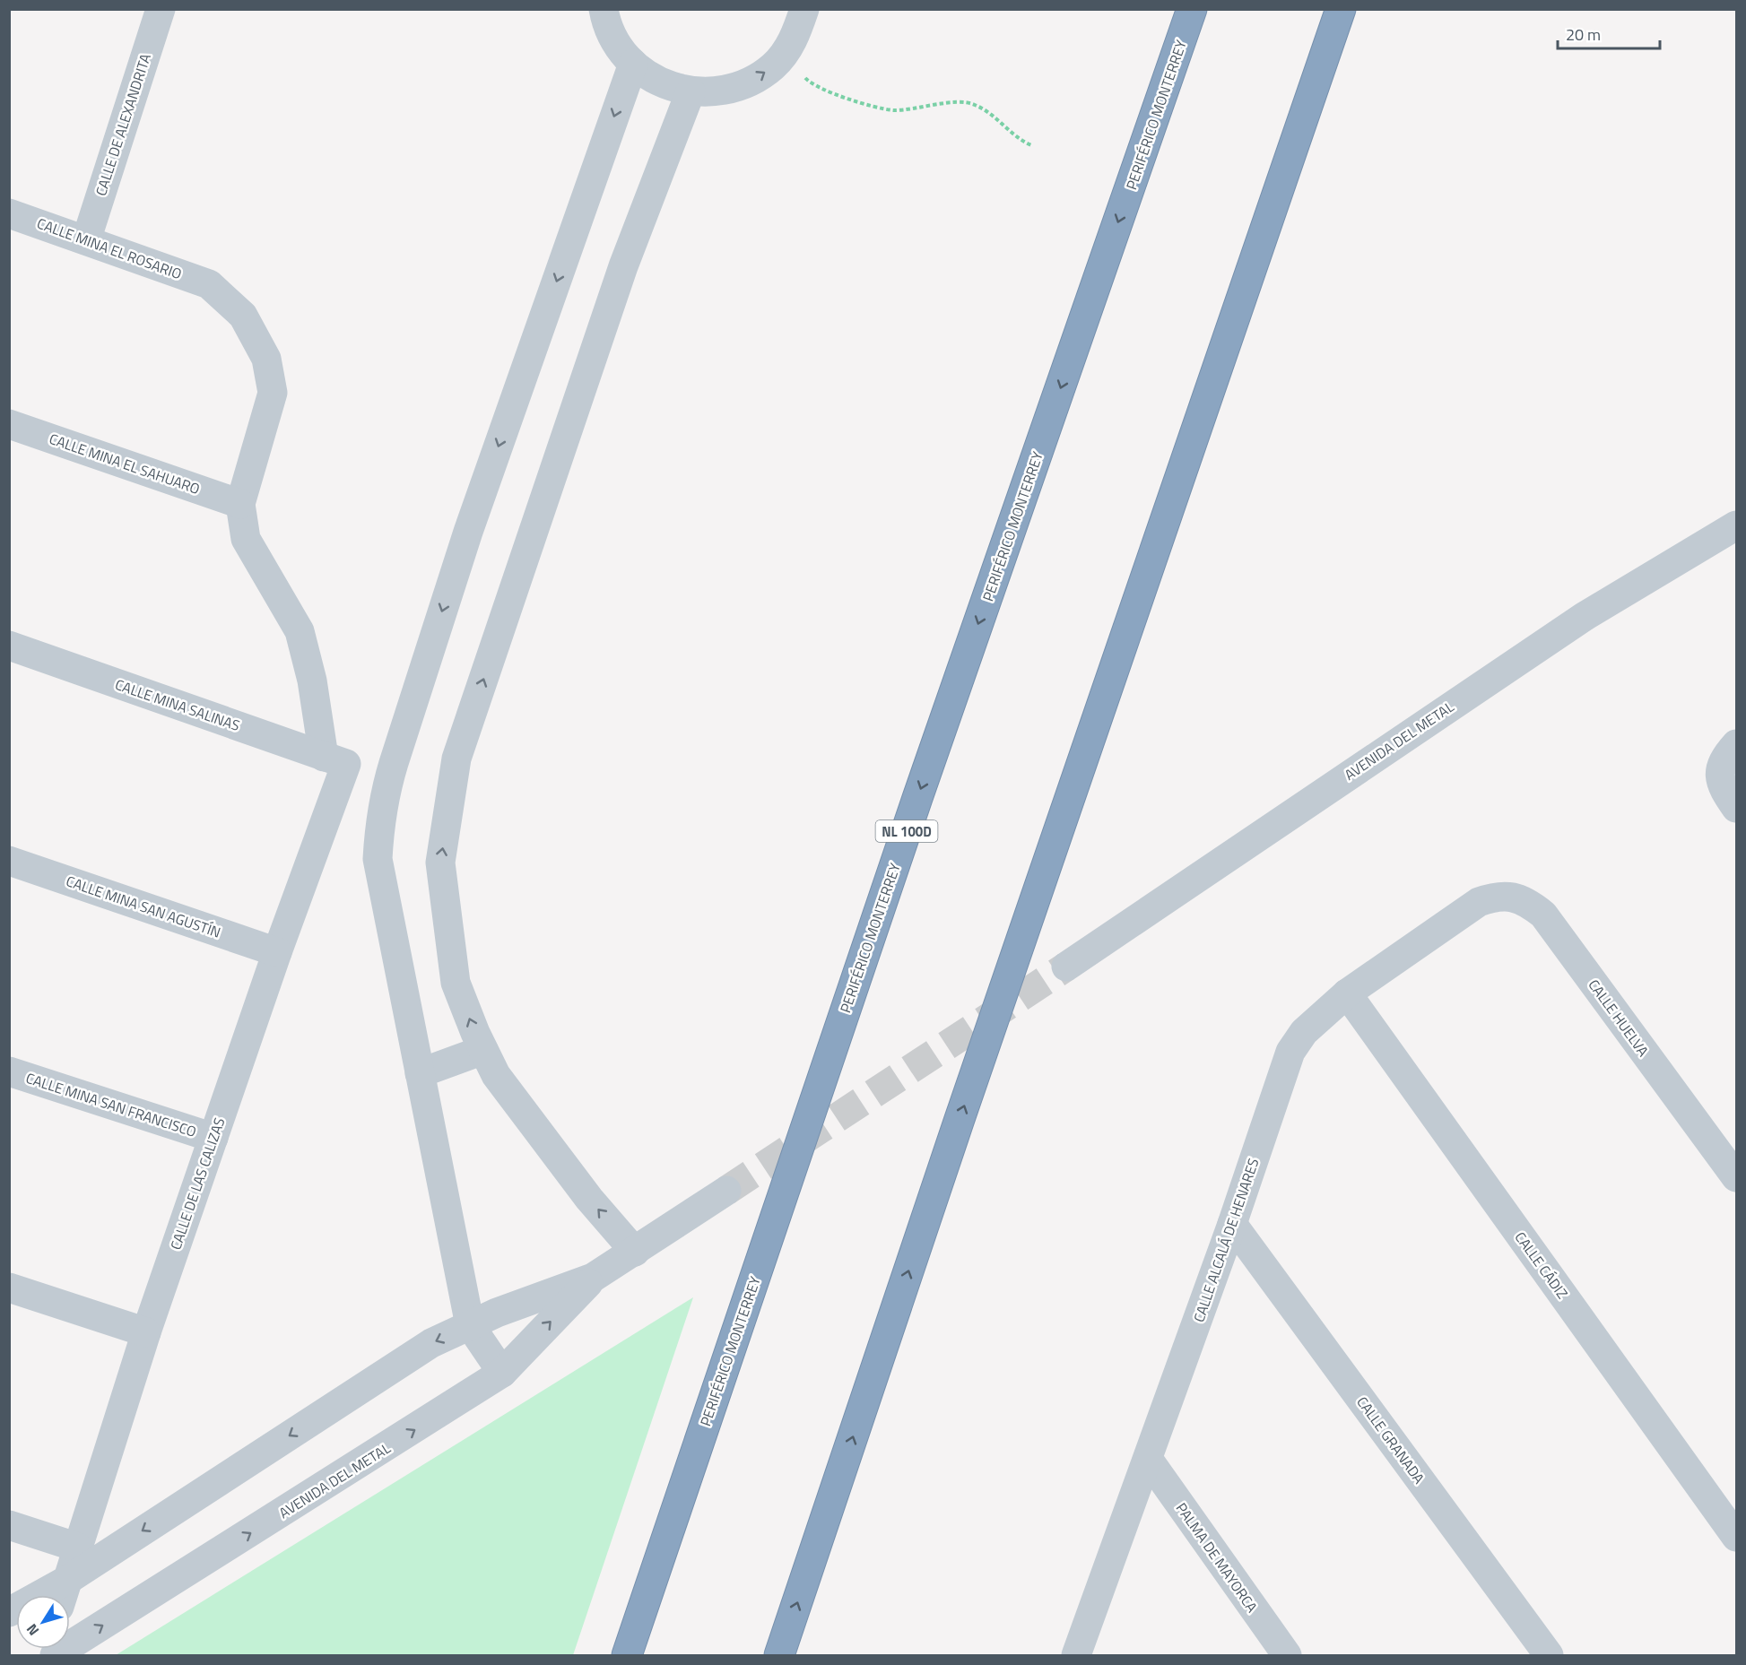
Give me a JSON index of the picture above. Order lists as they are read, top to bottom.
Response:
{
  "streets": {
    "highway": ["PERIFÉRICO MONTERREY", "NL 100D"],
    "street": [
      "CALLE DE ALEXANDRITA",
      "CALLE MINA EL ROSARIO",
      "CALLE MINA EL SAHUARO",
      "CALLE MINA SALINAS",
      "AVENIDA DEL METAL",
      "CALLE MINA SAN AGUSTÍN",
      "CALLE HUELVA",
      "CALLE MINA SAN FRANCISCO",
      "CALLE DE LAS CALIZAS",
      "CALLE ALCALÁ DE HENARES",
      "CALLE CÁDIZ",
      "CALLE GRANADA",
      "PALMA DE MAYORCA"
    ]
  },
  "crossings": [
    ["CALLE DE ALEXANDRITA", "CALLE MINA EL ROSARIO"],
    ["CALLE MINA EL ROSARIO", "CALLE MINA EL SAHUARO"],
    ["CALLE MINA SALINAS", "CALLE DE LAS CALIZAS"],
    ["AVENIDA DEL METAL", "CALLE DE LAS CALIZAS"],
    ["CALLE MINA SAN AGUSTÍN", "CALLE DE LAS CALIZAS"],
    ["CALLE HUELVA", "CALLE ALCALÁ DE HENARES"],
    ["CALLE MINA SAN FRANCISCO", "CALLE DE LAS CALIZAS"],
    ["CALLE ALCALÁ DE HENARES", "CALLE CÁDIZ"],
    ["CALLE ALCALÁ DE HENARES", "CALLE GRANADA"],
    ["CALLE ALCALÁ DE HENARES", "PALMA DE MAYORCA"]
  ],
  "scale_bar": "20 m",
  "north": "bottom left"
}
